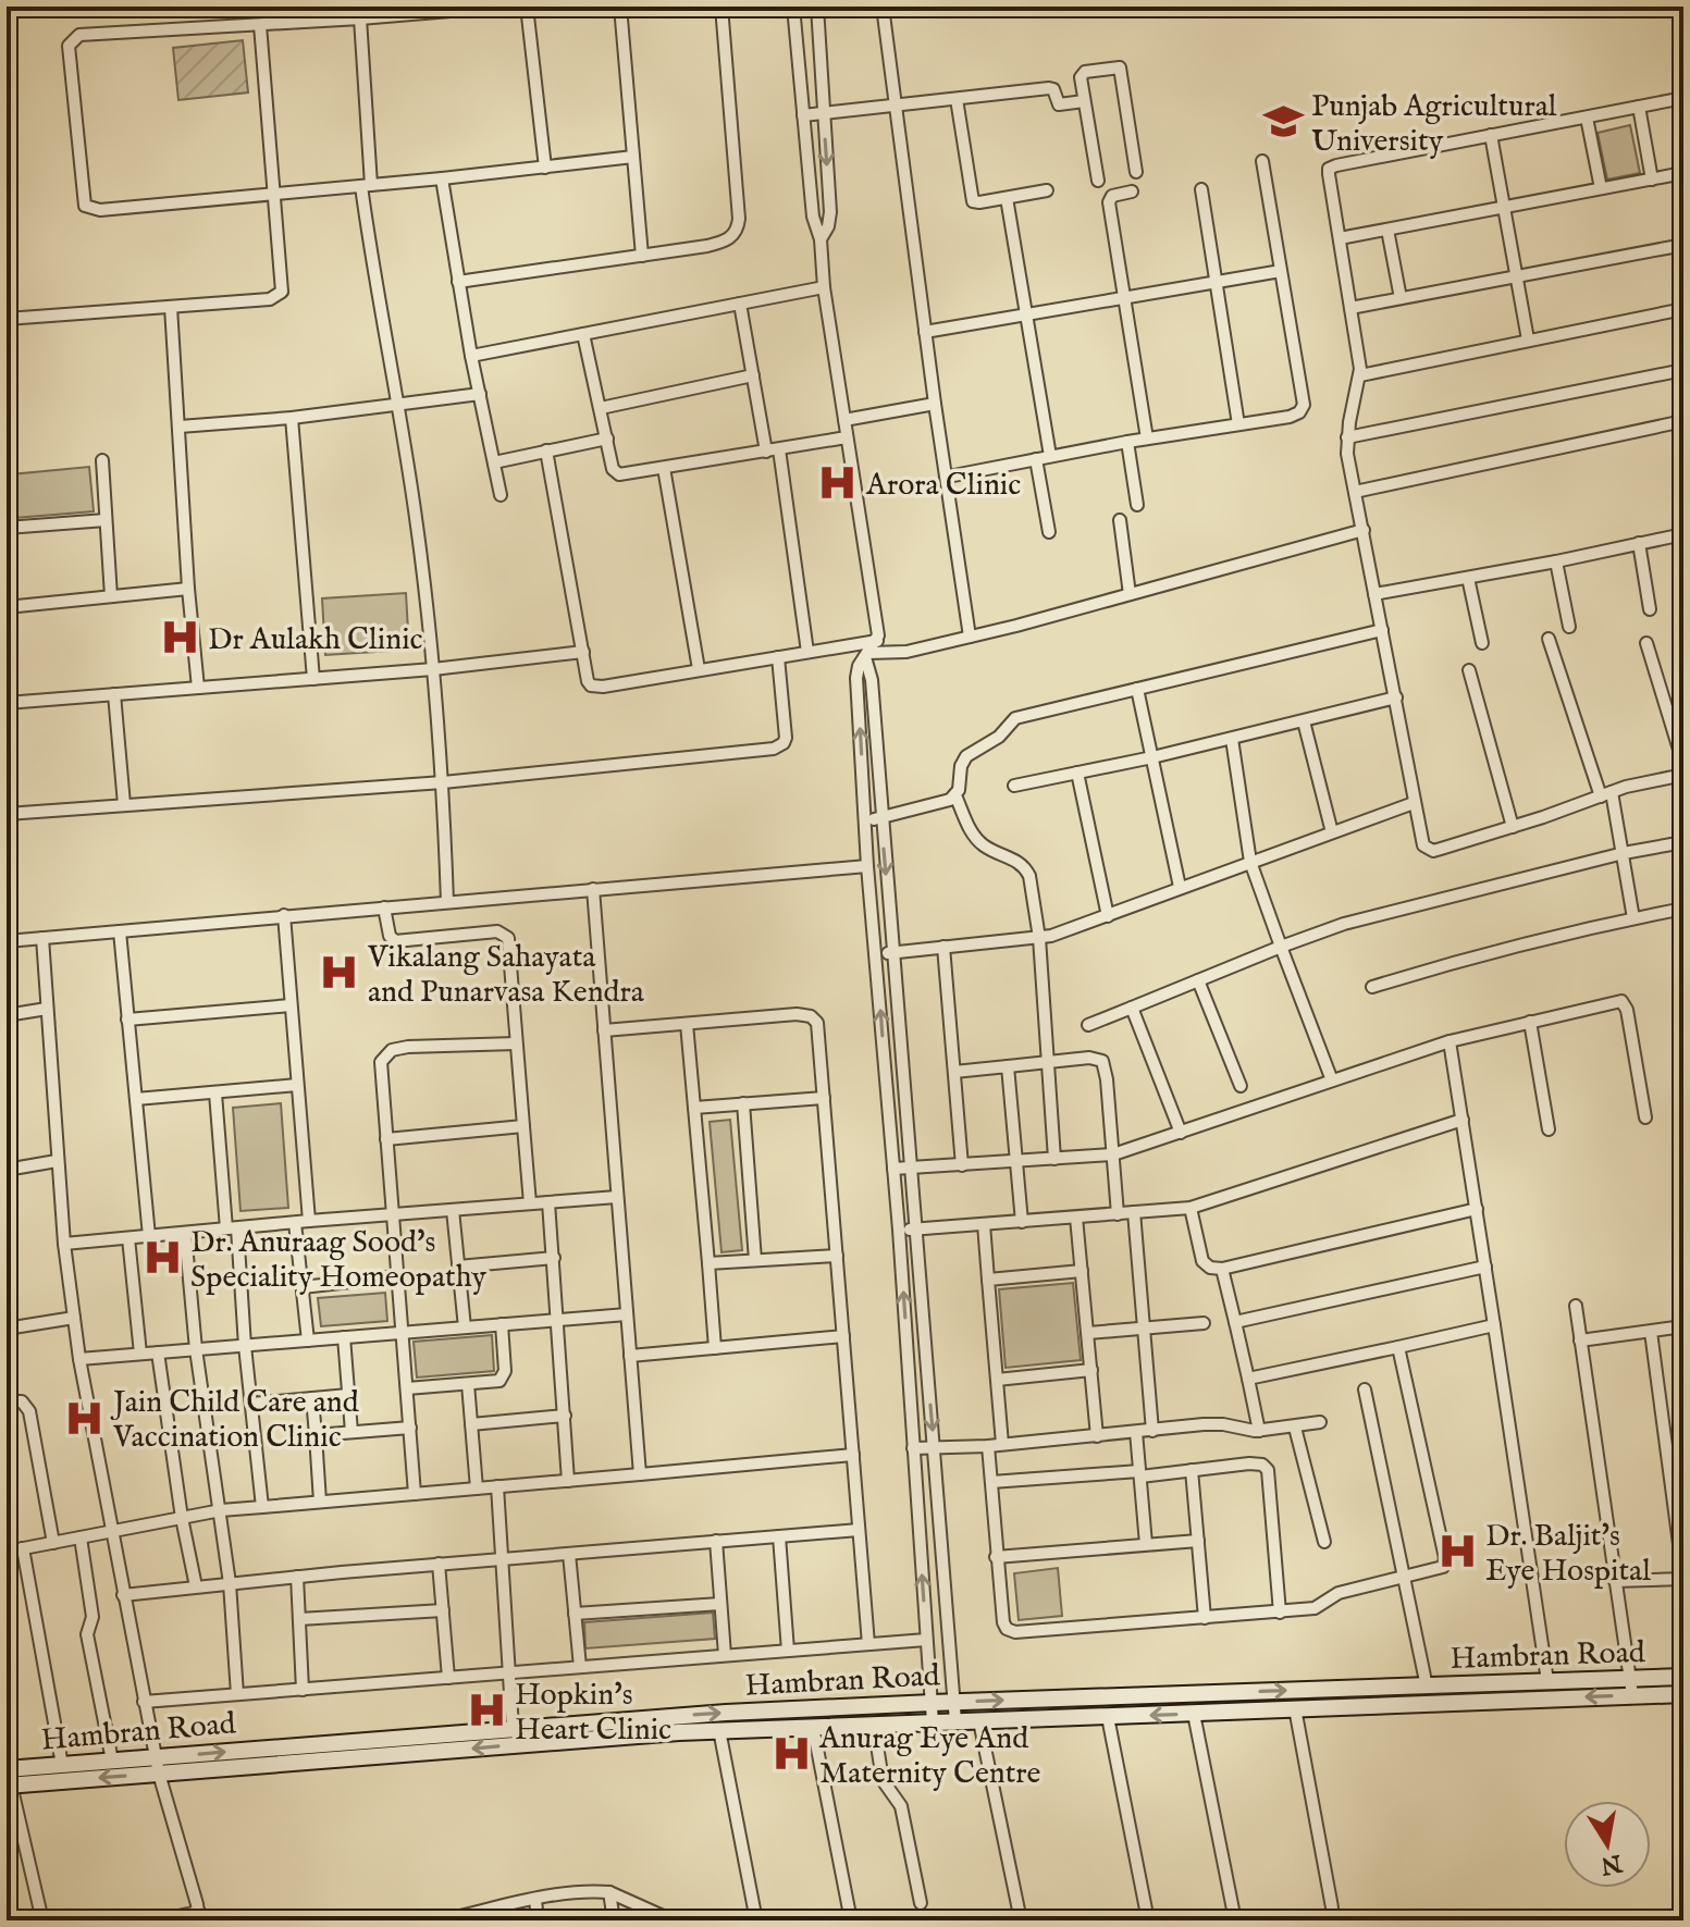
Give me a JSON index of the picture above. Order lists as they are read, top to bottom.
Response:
{
  "streets": {
    "main road": ["Hambran Road"]
  },
  "places": {
    "school or university": ["Punjab Agricultural University"],
    "hospital": [
      "Arora Clinic",
      "Dr Aulakh Clinic",
      "Vikalang Sahayata and Punarvasa Kendra",
      "Dr. Anuraag Sood's Speciality Homeopathy",
      "Jain Child Care and Vaccination Clinic",
      "Dr. Baljit's Eye Hospital",
      "Hopkin's Heart Clinic",
      "Anurag Eye And Maternity Centre"
    ]
  },
  "north": "bottom"
}
